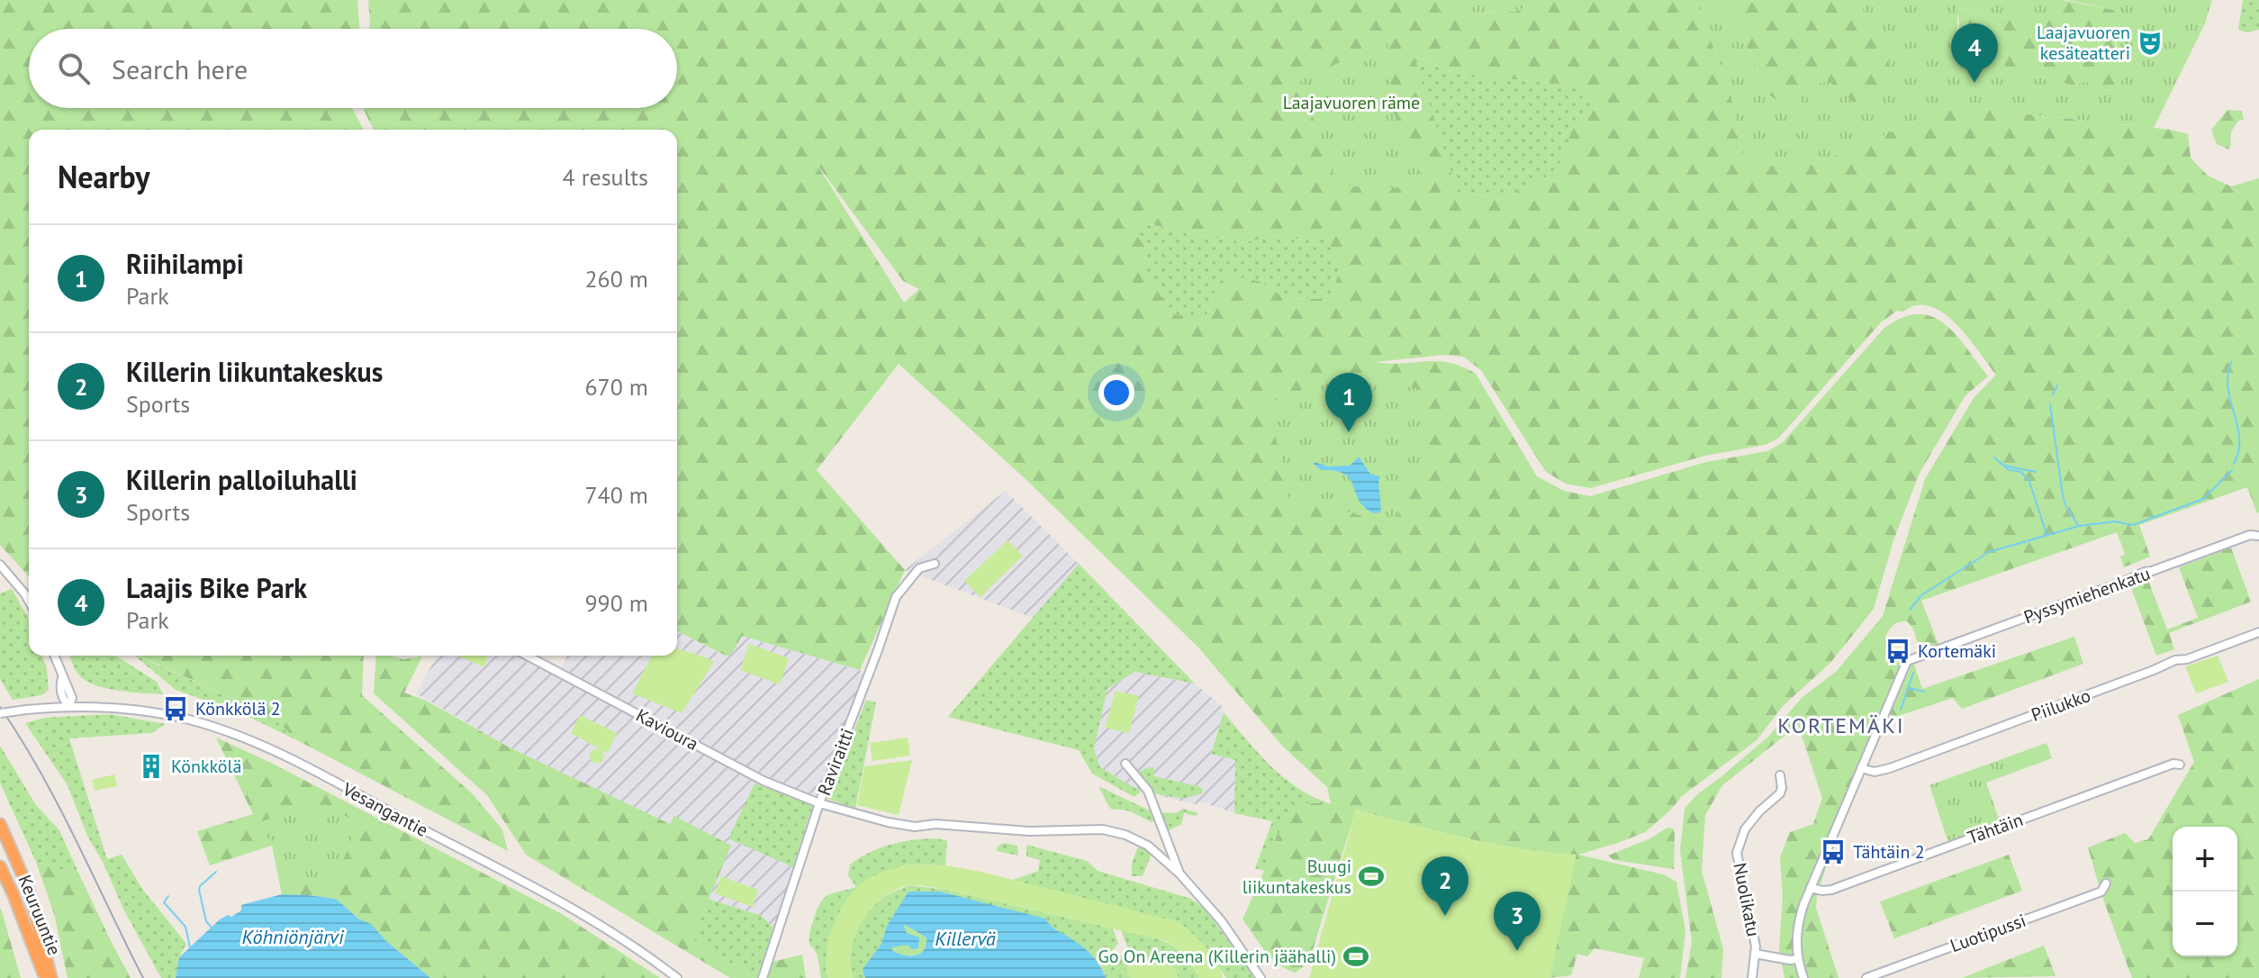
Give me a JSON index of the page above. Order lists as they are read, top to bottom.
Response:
{
  "streets": {
    "highway": ["Keuruuntie"],
    "street": [
      "Pyssymiehenkatu",
      "Piilukko",
      "Kavioura",
      "Raviraitti",
      "Vesangantie",
      "Tähtäin",
      "Nuolikatu",
      "Luotipussi"
    ]
  },
  "crossings": [
    ["Pyssymiehenkatu", "Piilukko"],
    ["Pyssymiehenkatu", "Tähtäin"],
    ["Pyssymiehenkatu", "Nuolikatu"],
    ["Kavioura", "Raviraitti"]
  ],
  "districts": ["KORTEMÄKI"],
  "water": ["Köhniönjärvi", "Killervä"],
  "parks": ["Laajavuoren räme"],
  "places": {
    "theatre": ["Laajavuoren kesäteatteri"],
    "bus stop": ["Kortemäki", "Könkkölä 2", "Tähtäin 2"],
    "building": ["Könkkölä"],
    "sports": ["Buugi liikuntakeskus", "Go On Areena (Killerin jäähalli)"]
  },
  "page": {
    "pins": [
      "4",
      "1",
      "2",
      "3"
    ],
    "search": "Search here",
    "heading": ["Nearby", "4 results"],
    "list": [
      {
        "mark": "1",
        "name": "Riihilampi",
        "note": "Park",
        "value": "260 m"
      },
      {
        "mark": "2",
        "name": "Killerin liikuntakeskus",
        "note": "Sports",
        "value": "670 m"
      },
      {
        "mark": "3",
        "name": "Killerin palloiluhalli",
        "note": "Sports",
        "value": "740 m"
      },
      {
        "mark": "4",
        "name": "Laajis Bike Park",
        "note": "Park",
        "value": "990 m"
      }
    ],
    "map_buttons": ["+", "−"]
  }
}
